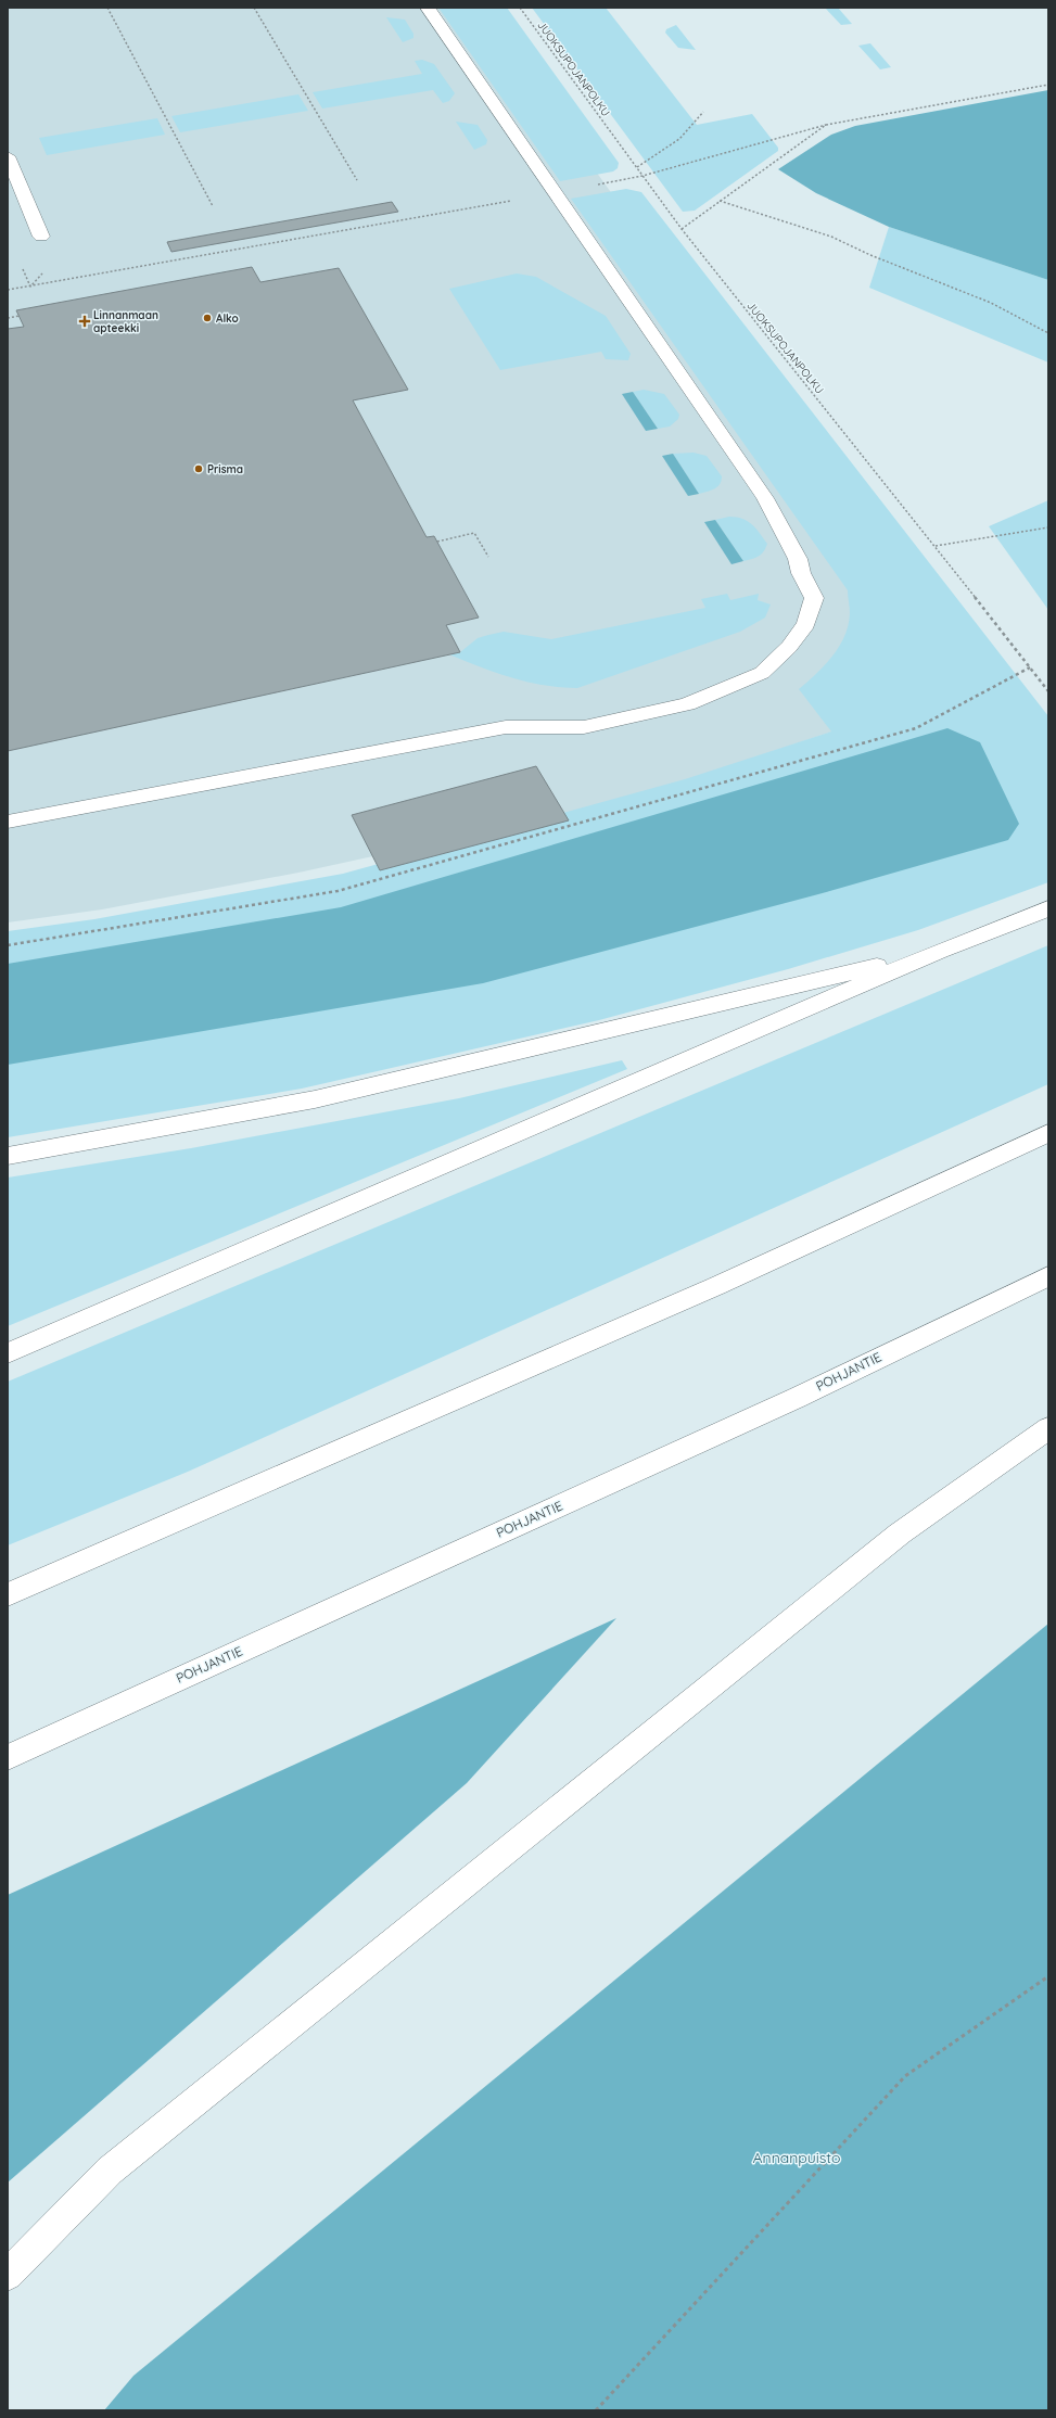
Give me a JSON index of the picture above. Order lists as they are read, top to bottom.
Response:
{
  "streets": {
    "main road": ["POHJANTIE"],
    "path": ["JUOKSUPOJANPOLKU"]
  },
  "parks": ["Annanpuisto"],
  "places": {
    "other": ["Alko", "Prisma"],
    "health": ["Linnanmaan apteekki"]
  }
}
